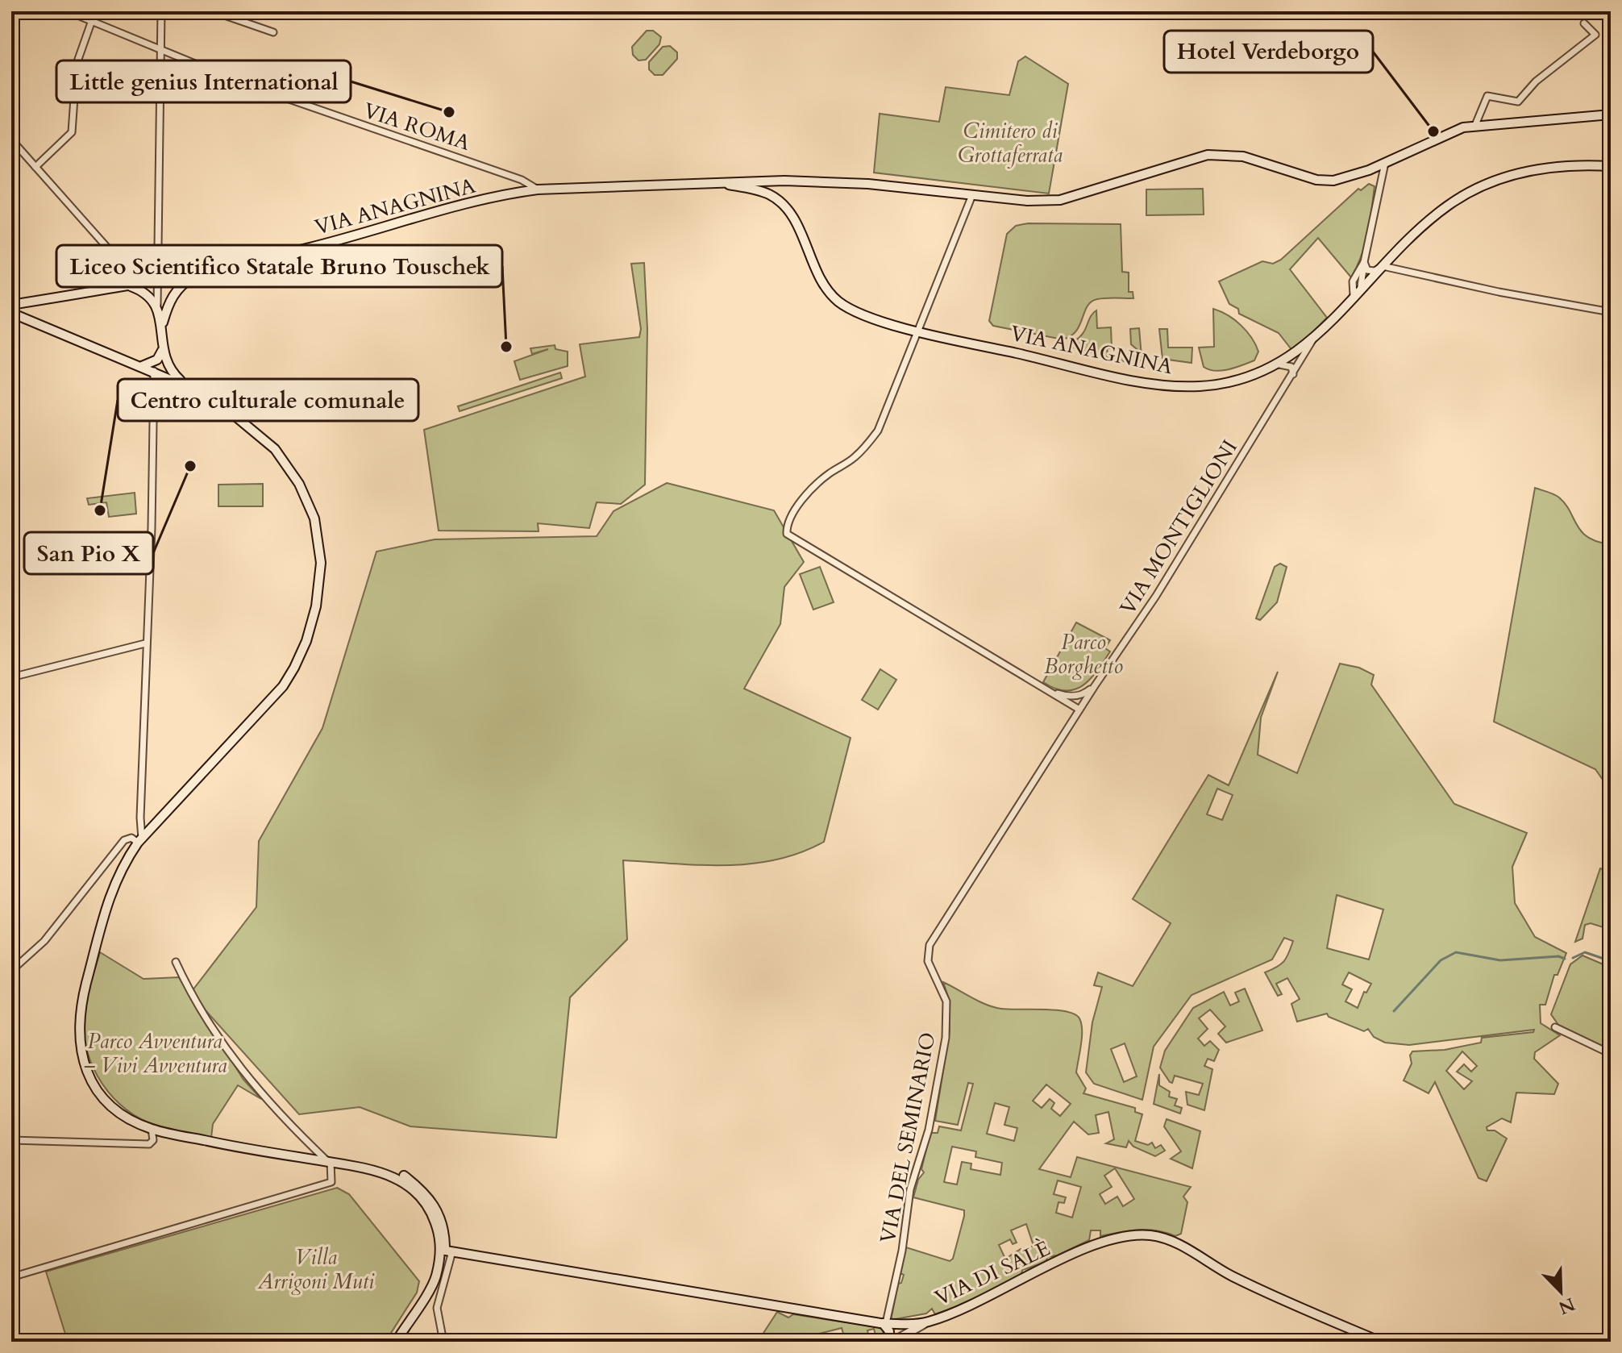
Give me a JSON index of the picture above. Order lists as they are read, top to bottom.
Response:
{
  "streets": {
    "main road": ["VIA ANAGNINA", "VIA DI SALÈ"],
    "street": ["VIA ROMA", "VIA MONTIGLIONI", "VIA DEL SEMINARIO"]
  },
  "crossings": [
    ["VIA ROMA", "VIA ANAGNINA"],
    ["VIA ANAGNINA", "VIA MONTIGLIONI"],
    ["VIA MONTIGLIONI", "VIA DEL SEMINARIO"],
    ["VIA DEL SEMINARIO", "VIA DI SALÈ"]
  ],
  "parks": [
    "Cimitero di Grottaferrata",
    "Parco Borghetto",
    "Parco Avventura – Vivi Avventura",
    "Villa Arrigoni Muti"
  ],
  "places": [
    "Little genius International",
    "Hotel Verdeborgo",
    "Liceo Scientifico Statale Bruno Touschek",
    "San Pio X",
    "Centro culturale comunale"
  ],
  "north": "bottom right"
}
